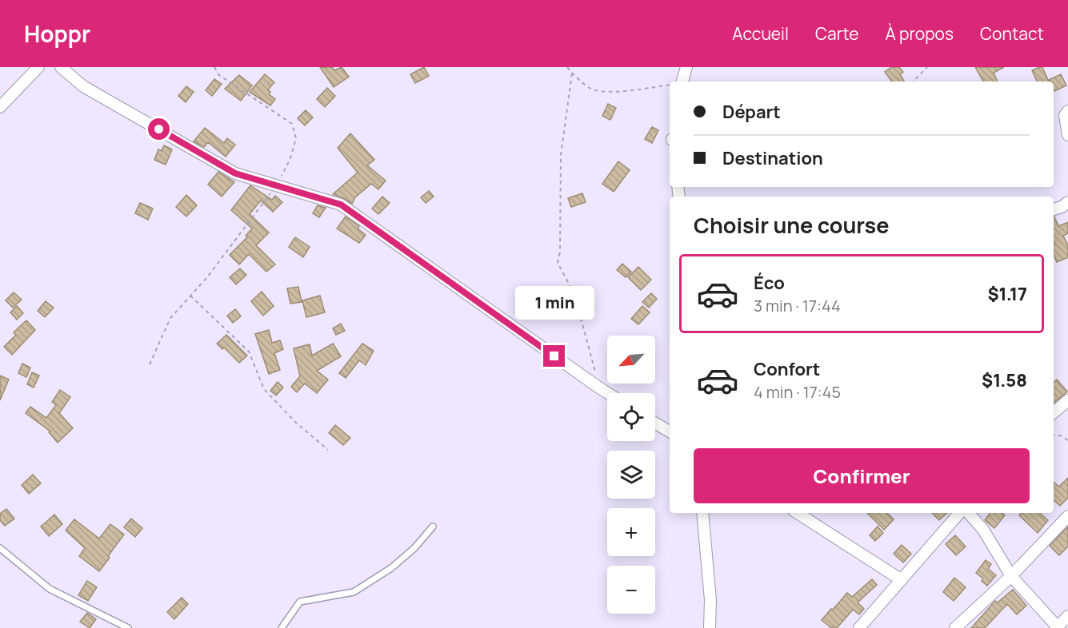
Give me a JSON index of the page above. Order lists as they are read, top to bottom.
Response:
{
  "north": "bottom left",
  "page": {
    "header": "Hoppr",
    "nav": [
      "Accueil",
      "Carte",
      "À propos",
      "Contact"
    ],
    "banner": ["Départ", "Destination"],
    "heading": "Choisir une course",
    "list": [
      {
        "name": "Éco",
        "note": "3 min · 17:44",
        "value": "$1.17"
      },
      {
        "name": "Confort",
        "note": "4 min · 17:45",
        "value": "$1.58"
      }
    ],
    "bubble": "1 min",
    "map_buttons": ["+", "−"],
    "buttons": "Confirmer"
  }
}
